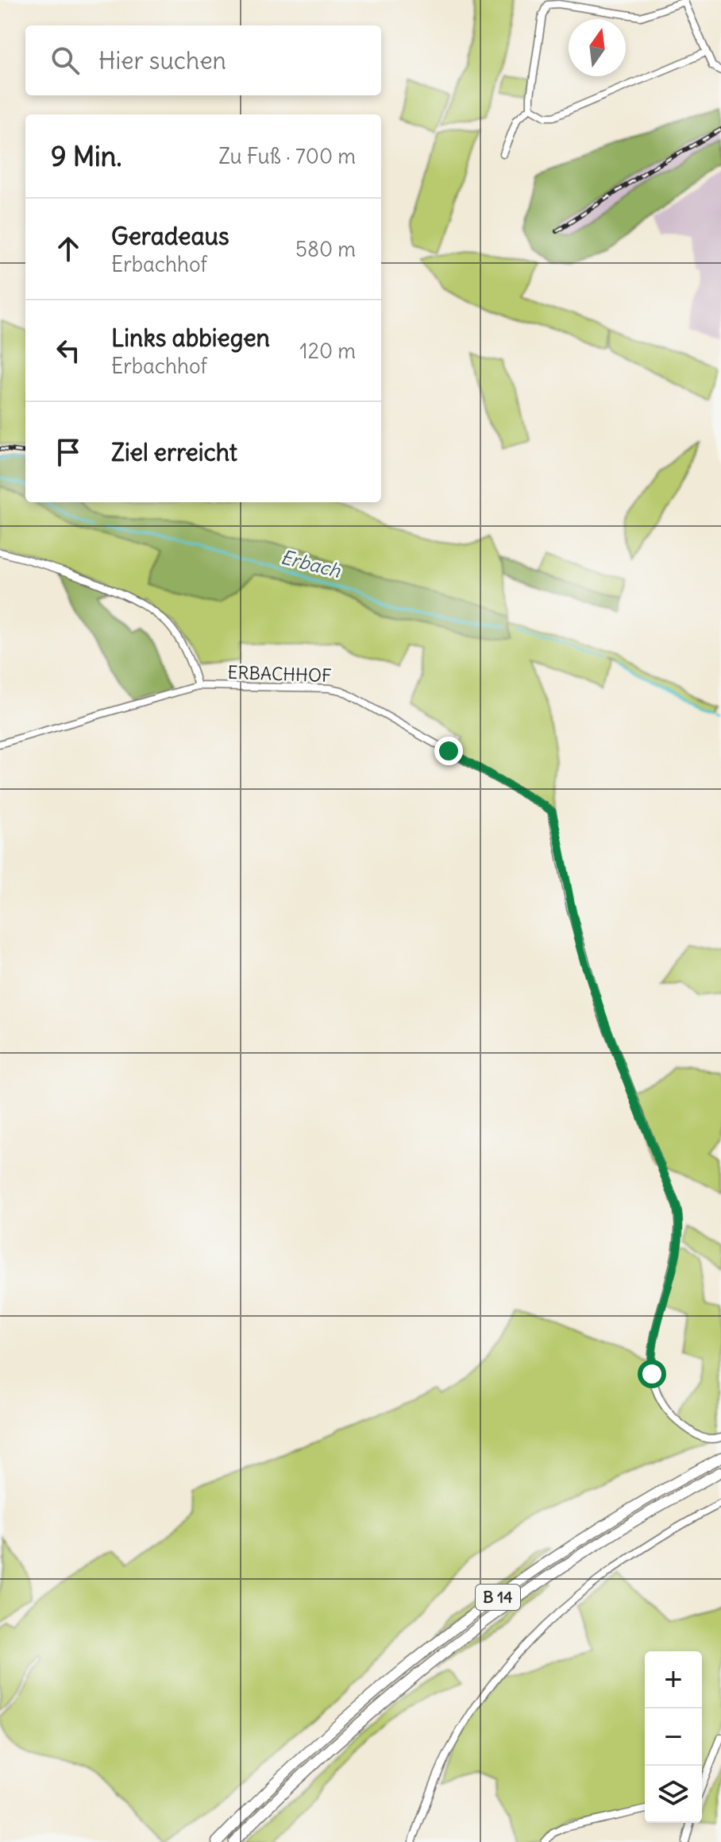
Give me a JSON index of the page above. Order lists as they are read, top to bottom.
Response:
{
  "streets": {
    "highway": ["B 14"],
    "street": ["ERBACHHOF"]
  },
  "water": ["Erbach"],
  "north": "top",
  "page": {
    "search": "Hier suchen",
    "heading": ["9 Min.", "Zu Fuß · 700 m"],
    "list": [
      ["Geradeaus", "Erbachhof", "580 m"],
      ["Links abbiegen", "Erbachhof", "120 m"],
      "Ziel erreicht"
    ],
    "map_buttons": ["+", "−"]
  }
}
